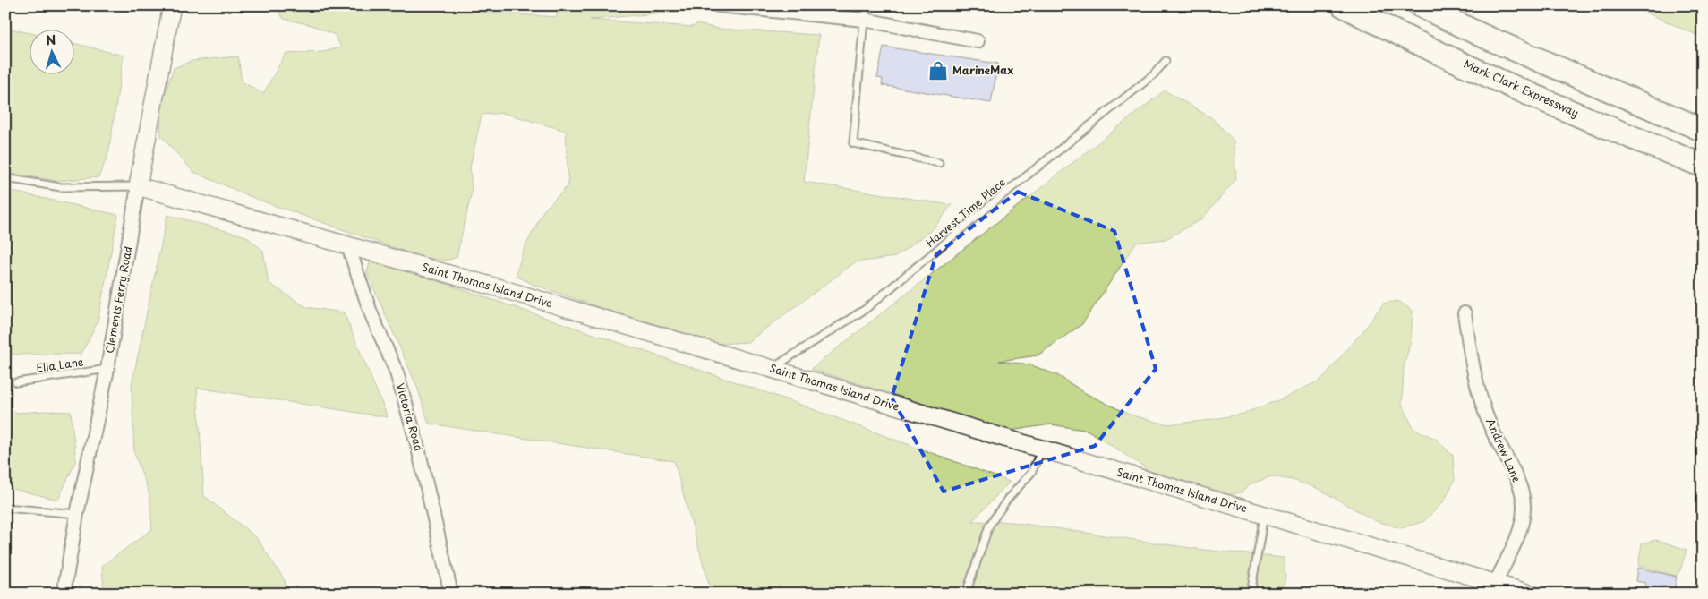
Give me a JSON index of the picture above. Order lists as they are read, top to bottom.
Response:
{
  "streets": {
    "highway": ["Mark Clark Expressway"],
    "main road": ["Saint Thomas Island Drive", "Clements Ferry Road"],
    "street": ["Victoria Road", "Andrew Lane"],
    "lane": ["Harvest Time Place", "Ella Lane"]
  },
  "crossings": [
    ["Harvest Time Place", "Saint Thomas Island Drive"],
    ["Saint Thomas Island Drive", "Clements Ferry Road"],
    ["Saint Thomas Island Drive", "Victoria Road"],
    ["Saint Thomas Island Drive", "Andrew Lane"],
    ["Clements Ferry Road", "Ella Lane"]
  ],
  "places": {
    "shop": ["MarineMax"]
  },
  "north": "top"
}
